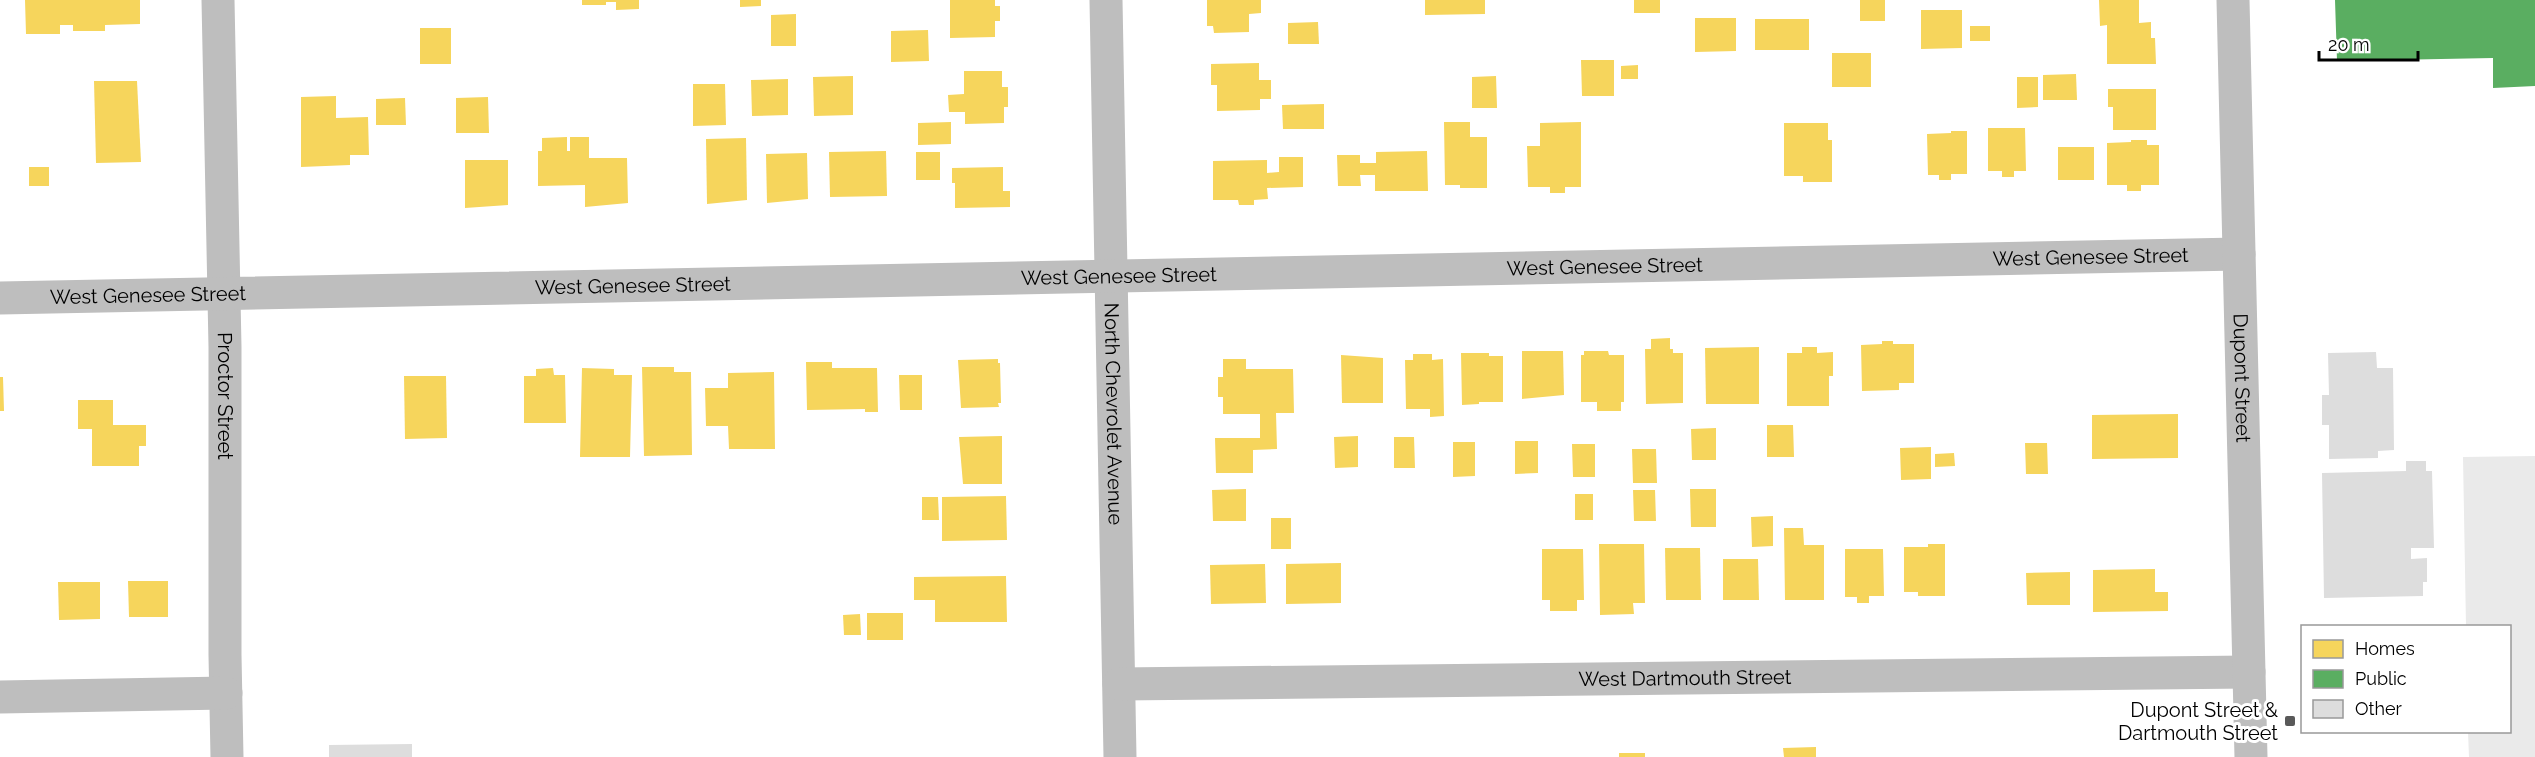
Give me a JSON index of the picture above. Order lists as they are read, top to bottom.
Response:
{
  "streets": {
    "street": [
      "West Genesee Street",
      "Dupont Street",
      "Proctor Street",
      "North Chevrolet Avenue",
      "West Dartmouth Street"
    ]
  },
  "crossings": [
    ["West Genesee Street", "Dupont Street"],
    ["West Genesee Street", "Proctor Street"],
    ["West Genesee Street", "North Chevrolet Avenue"],
    ["Dupont Street", "West Dartmouth Street"],
    ["North Chevrolet Avenue", "West Dartmouth Street"]
  ],
  "places": {
    "transit": ["Dupont Street & Dartmouth Street"]
  },
  "legend": ["Homes", "Public", "Other"],
  "scale_bar": "20 m"
}
